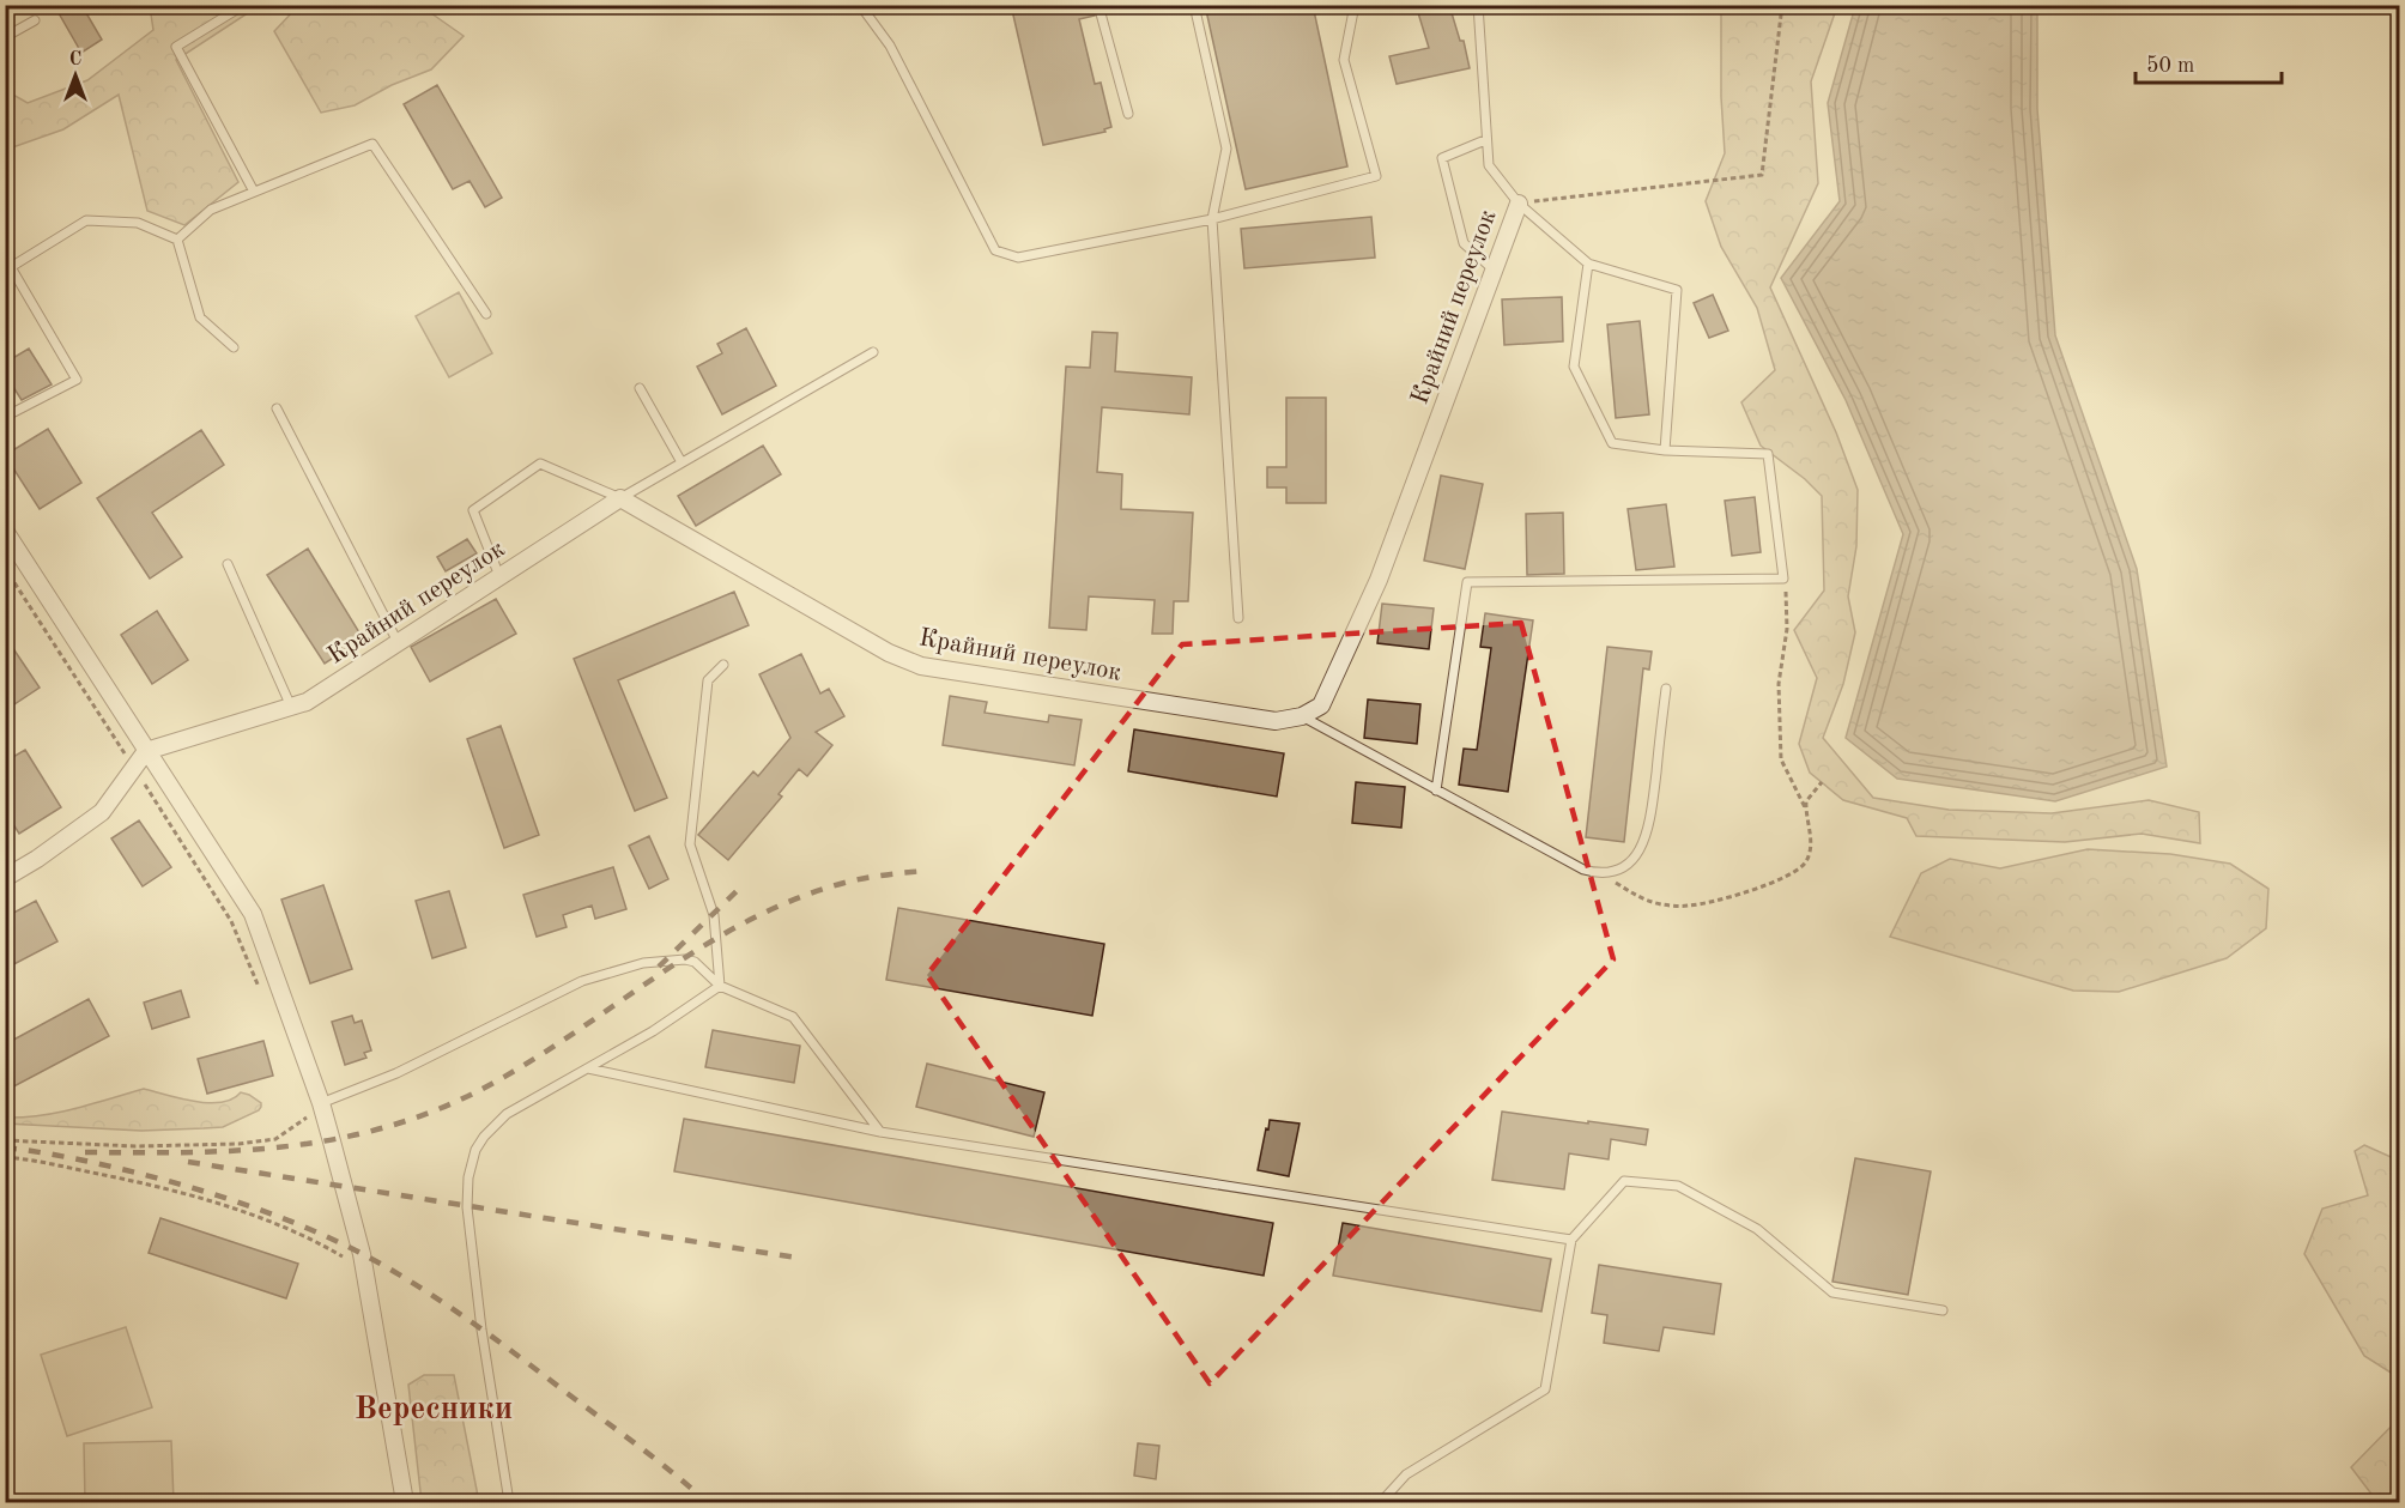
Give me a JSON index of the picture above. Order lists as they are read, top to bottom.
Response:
{
  "streets": {
    "street": ["Крайний переулок"]
  },
  "districts": ["Вересники"],
  "scale_bar": "50 m",
  "north": "top"
}
